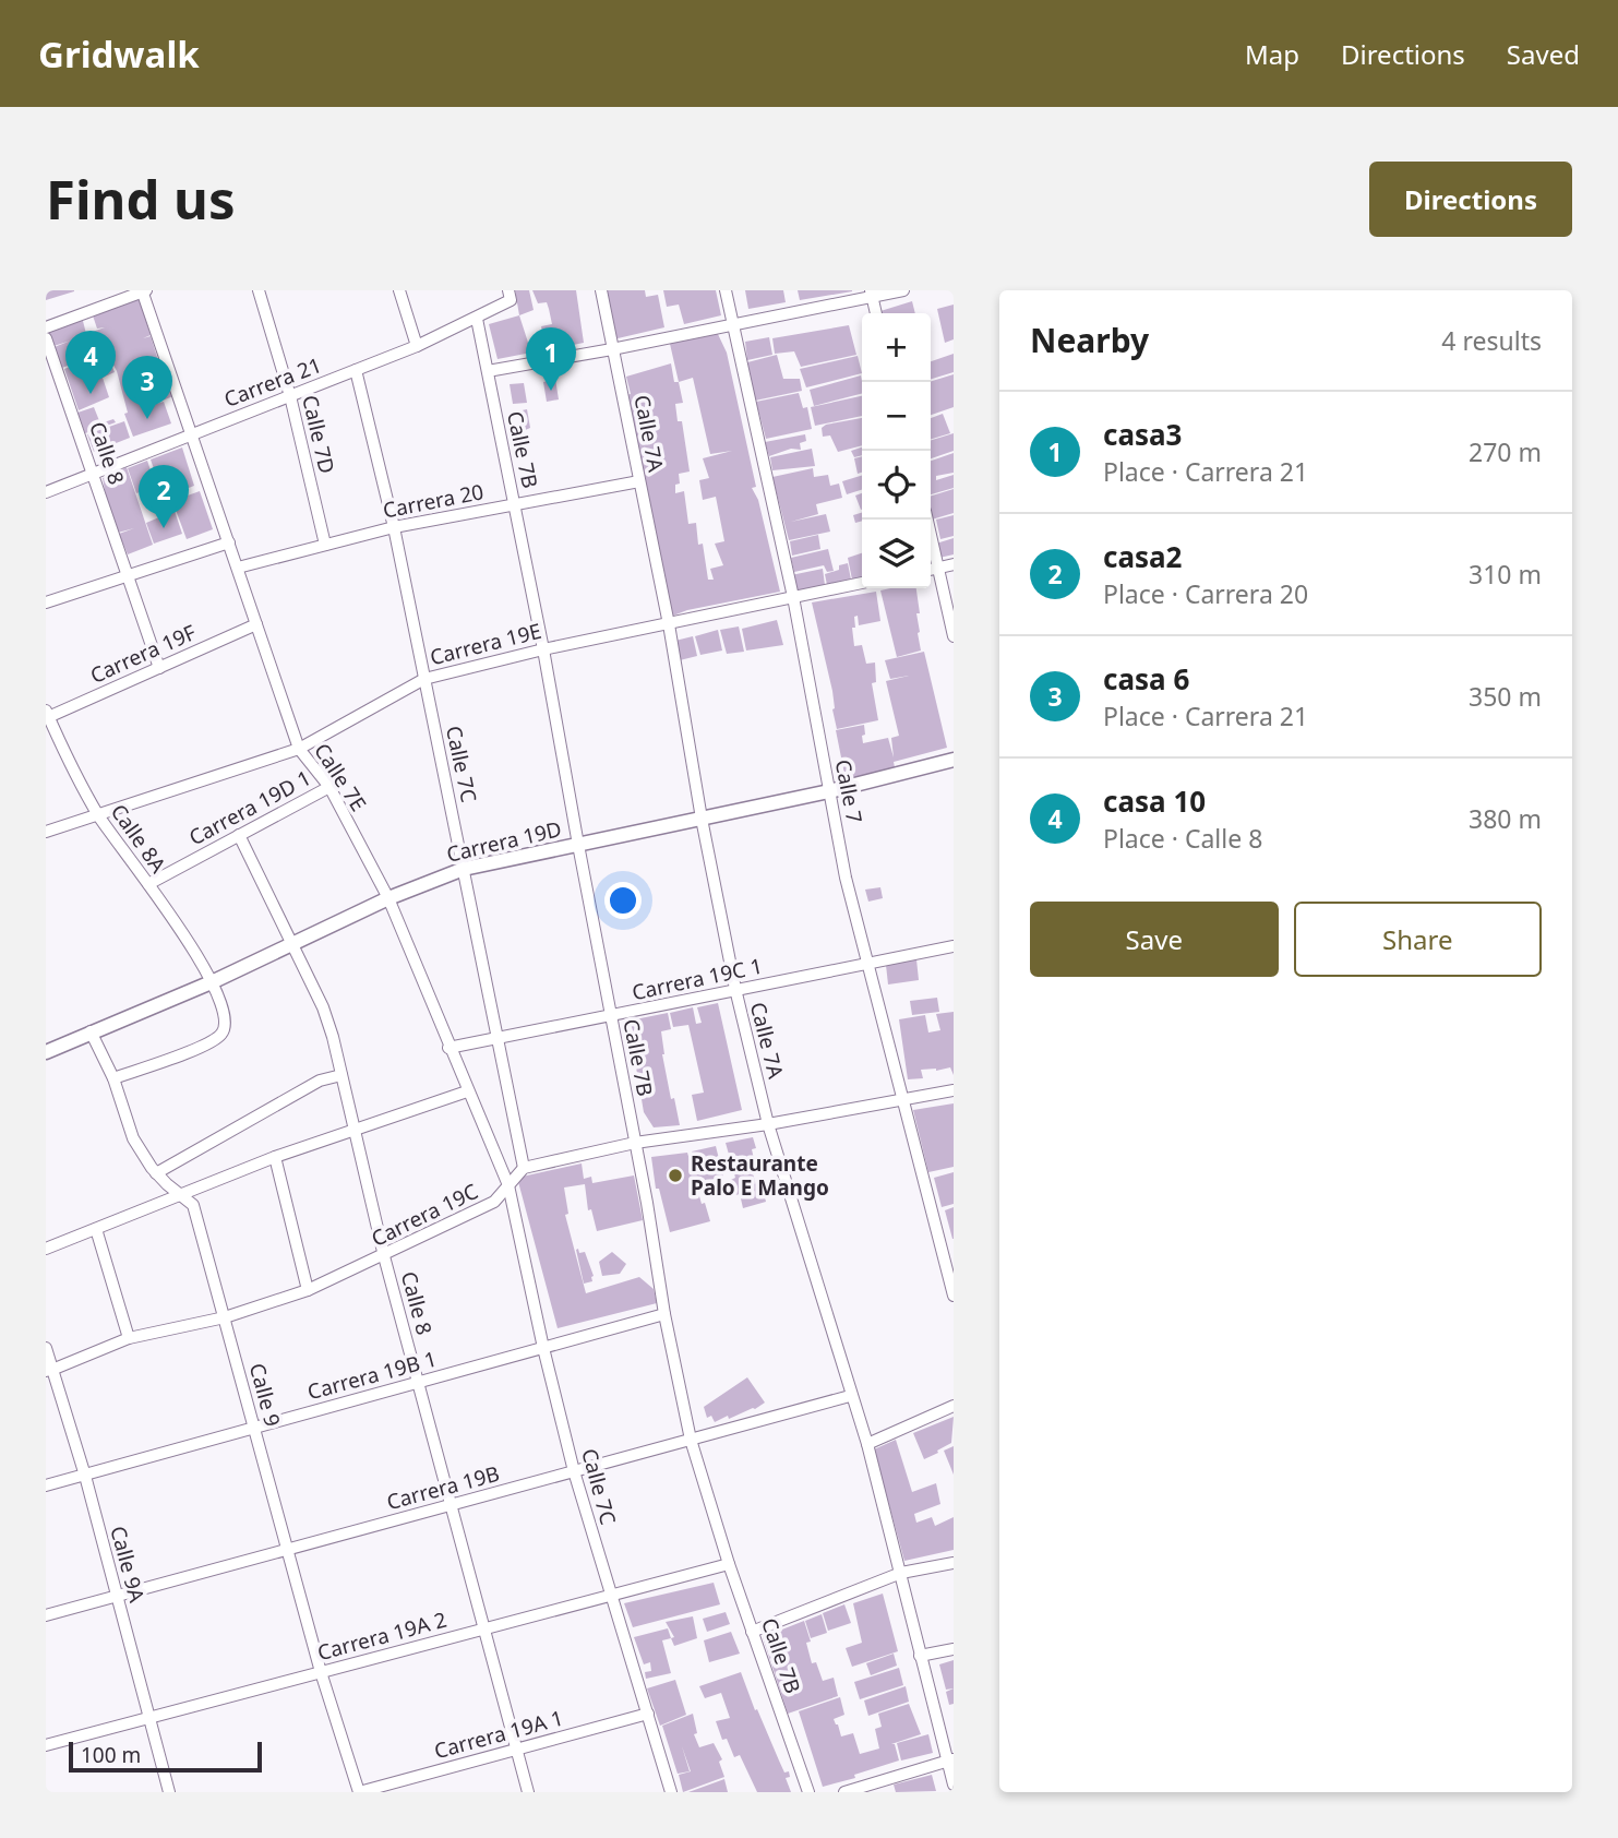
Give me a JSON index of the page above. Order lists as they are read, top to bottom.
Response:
{
  "streets": {
    "street": [
      "Carrera 21",
      "Calle 7A",
      "Calle 7D",
      "Calle 7B",
      "Calle 8",
      "Carrera 20",
      "Carrera 19E",
      "Carrera 19F",
      "Calle 7C",
      "Calle 7E",
      "Calle 7",
      "Carrera 19D 1",
      "Calle 8A",
      "Carrera 19D",
      "Carrera 19C 1",
      "Carrera 19C",
      "Carrera 19B 1",
      "Calle 9",
      "Carrera 19B",
      "Calle 9A",
      "Carrera 19A 2",
      "Carrera 19A 1"
    ]
  },
  "crossings": [
    ["Carrera 21", "Calle 7D"],
    ["Carrera 21", "Calle 7B"],
    ["Carrera 21", "Calle 8"],
    ["Carrera 21", "Calle 7C"],
    ["Carrera 21", "Calle 7E"],
    ["Calle 7A", "Carrera 20"],
    ["Calle 7A", "Carrera 19E"],
    ["Calle 7A", "Carrera 19D"],
    ["Calle 7A", "Carrera 19C 1"],
    ["Calle 7A", "Carrera 19B"],
    ["Calle 7D", "Carrera 20"],
    ["Calle 7B", "Carrera 20"],
    ["Calle 7B", "Carrera 19E"],
    ["Calle 7B", "Carrera 19D"],
    ["Calle 7B", "Carrera 19C 1"],
    ["Calle 7B", "Carrera 19B 1"],
    ["Calle 7B", "Carrera 19B"],
    ["Calle 7B", "Carrera 19A 2"],
    ["Calle 8", "Carrera 19F"],
    ["Calle 8", "Carrera 19D 1"],
    ["Calle 8", "Carrera 19D"],
    ["Calle 8", "Carrera 19C"],
    ["Calle 8", "Carrera 19B 1"],
    ["Calle 8", "Carrera 19B"],
    ["Calle 8", "Carrera 19A 2"],
    ["Calle 8", "Carrera 19A 1"],
    ["Carrera 20", "Calle 7C"],
    ["Carrera 20", "Calle 7E"],
    ["Carrera 19E", "Calle 7C"],
    ["Carrera 19E", "Calle 7E"],
    ["Carrera 19E", "Calle 7"],
    ["Carrera 19E", "Calle 8A"],
    ["Carrera 19F", "Calle 7E"],
    ["Carrera 19F", "Calle 8A"],
    ["Calle 7C", "Calle 7E"],
    ["Calle 7C", "Carrera 19D"],
    ["Calle 7C", "Carrera 19C 1"],
    ["Calle 7C", "Carrera 19C"],
    ["Calle 7C", "Carrera 19B 1"],
    ["Calle 7C", "Carrera 19B"],
    ["Calle 7C", "Carrera 19A 2"],
    ["Calle 7C", "Carrera 19A 1"],
    ["Calle 7E", "Carrera 19D 1"],
    ["Calle 7E", "Carrera 19D"],
    ["Calle 7E", "Carrera 19C 1"],
    ["Calle 7E", "Carrera 19C"],
    ["Calle 7", "Carrera 19D"],
    ["Calle 7", "Carrera 19C 1"],
    ["Carrera 19D 1", "Calle 8A"],
    ["Calle 8A", "Carrera 19D"],
    ["Calle 8A", "Calle 9"],
    ["Carrera 19D", "Calle 9"],
    ["Carrera 19C", "Calle 9"],
    ["Carrera 19C", "Calle 9A"],
    ["Carrera 19B 1", "Calle 9"],
    ["Carrera 19B 1", "Calle 9A"],
    ["Calle 9", "Carrera 19B"],
    ["Calle 9", "Carrera 19A 2"],
    ["Calle 9", "Carrera 19A 1"],
    ["Carrera 19B", "Calle 9A"],
    ["Calle 9A", "Carrera 19A 2"]
  ],
  "places": ["Restaurante Palo E Mango"],
  "scale_bar": "100 m",
  "page": {
    "header": "Gridwalk",
    "nav": ["Map", "Directions", "Saved"],
    "buttons": [
      "Directions",
      ["Save", "Share"]
    ],
    "title": "Find us",
    "heading": ["Nearby", "4 results"],
    "map_buttons": ["+", "−"],
    "pins": [
      "1",
      "4",
      "3",
      "2"
    ],
    "list": [
      {
        "mark": "1",
        "name": "casa3",
        "note": "Place · Carrera 21",
        "value": "270 m"
      },
      {
        "mark": "2",
        "name": "casa2",
        "note": "Place · Carrera 20",
        "value": "310 m"
      },
      {
        "mark": "3",
        "name": "casa 6",
        "note": "Place · Carrera 21",
        "value": "350 m"
      },
      {
        "mark": "4",
        "name": "casa 10",
        "note": "Place · Calle 8",
        "value": "380 m"
      }
    ],
    "scale": "100 m"
  }
}
